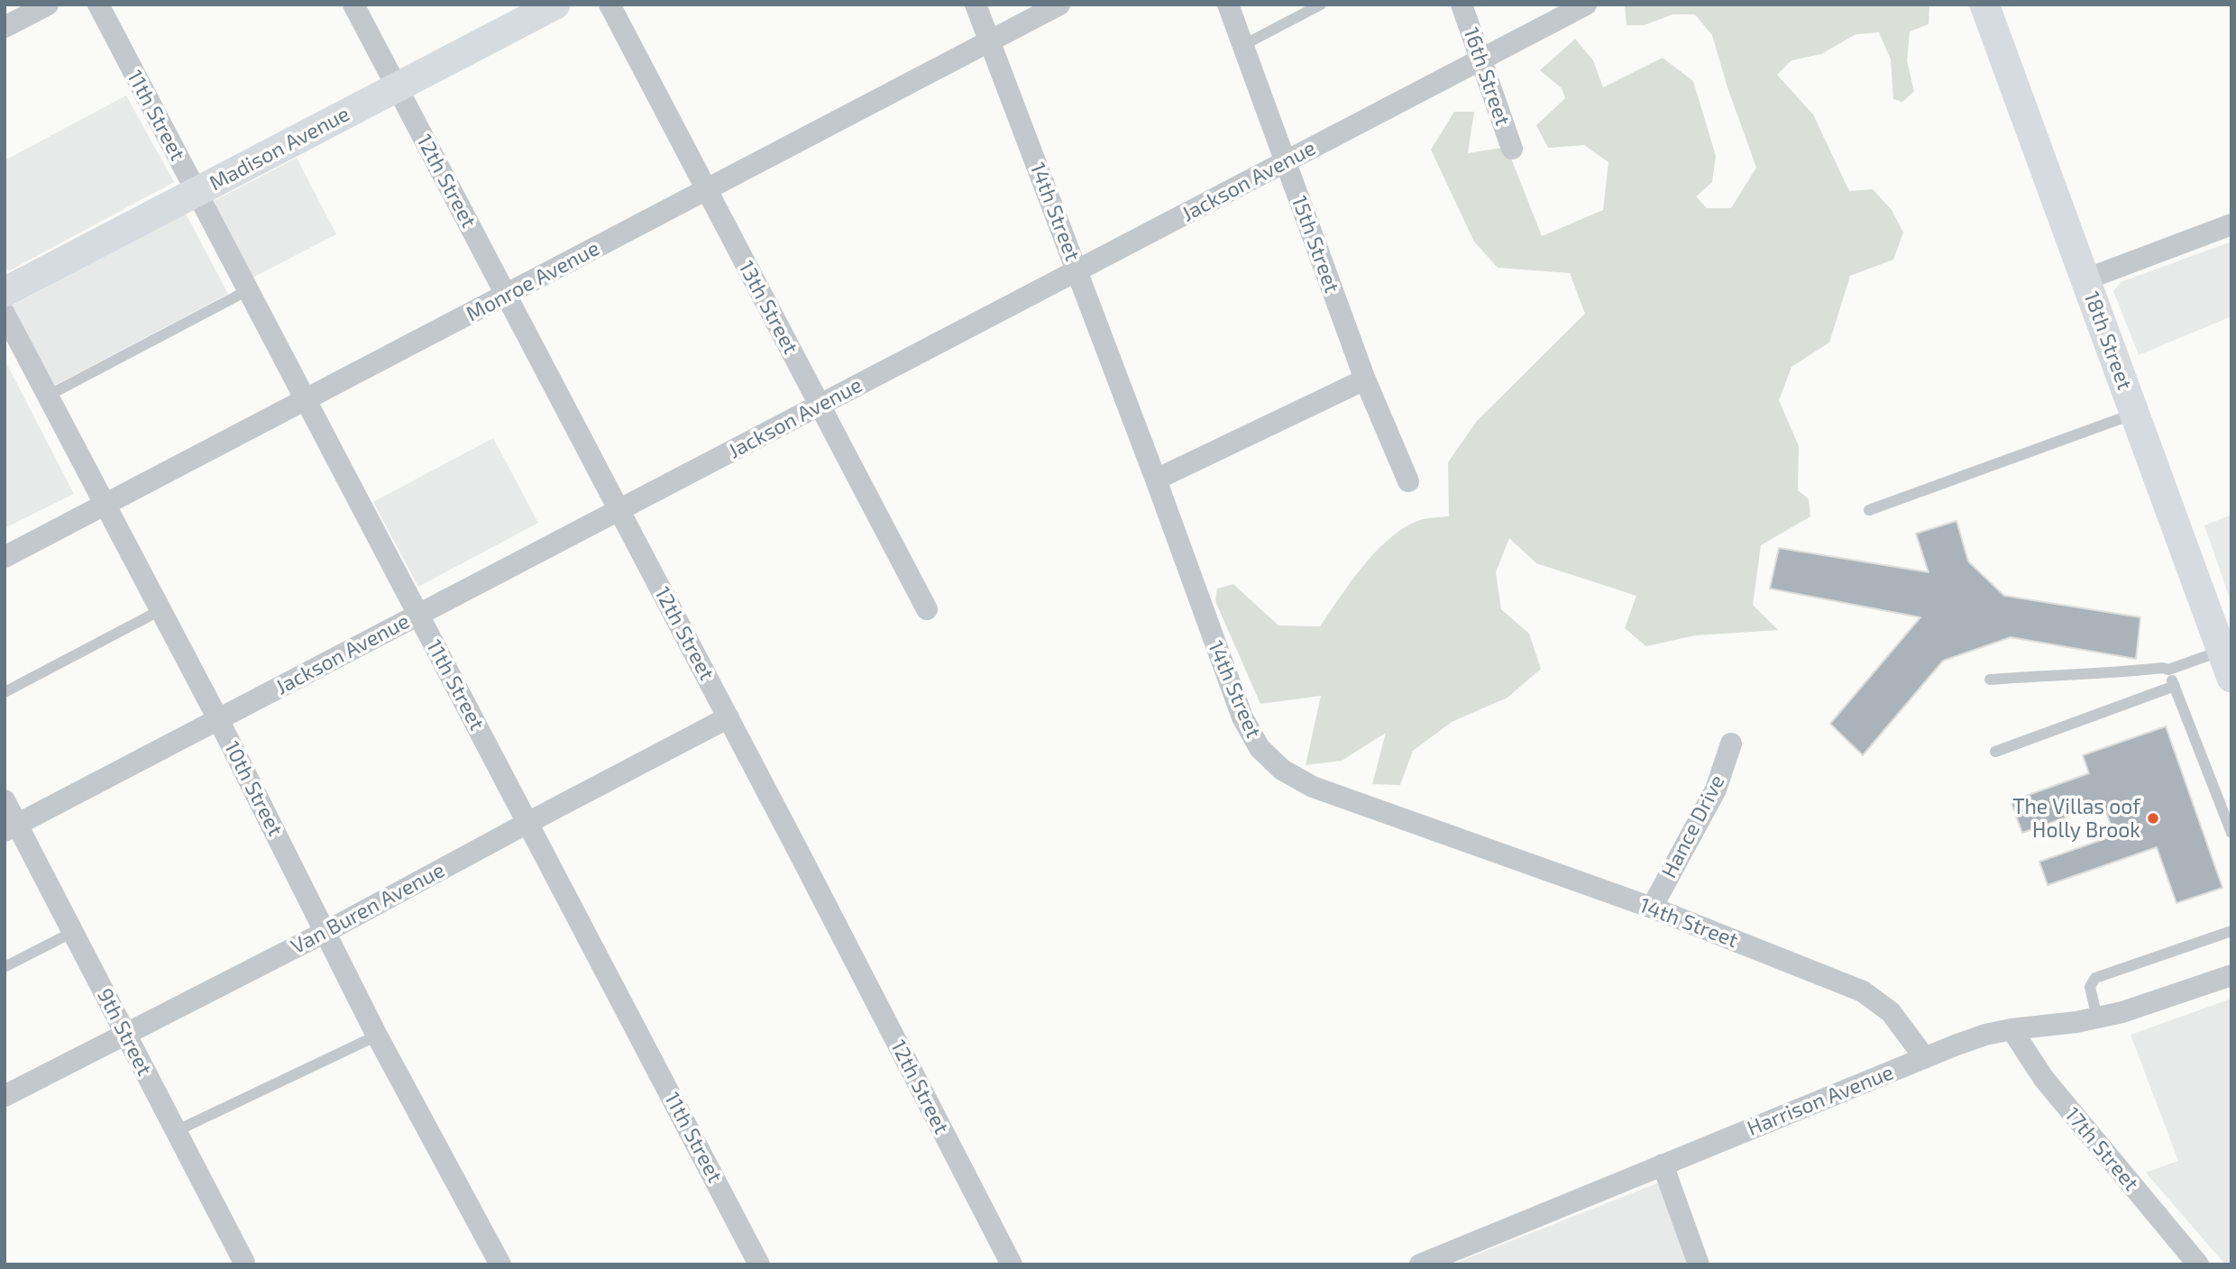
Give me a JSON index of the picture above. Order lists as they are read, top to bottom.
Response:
{
  "streets": {
    "main road": ["Madison Avenue", "18th Street"],
    "street": [
      "16th Street",
      "11th Street",
      "12th Street",
      "Jackson Avenue",
      "14th Street",
      "15th Street",
      "Monroe Avenue",
      "13th Street",
      "10th Street",
      "Hance Drive",
      "Van Buren Avenue",
      "9th Street",
      "Harrison Avenue",
      "17th Street"
    ]
  },
  "crossings": [
    ["16th Street", "Jackson Avenue"],
    ["11th Street", "Madison Avenue"],
    ["11th Street", "Jackson Avenue"],
    ["11th Street", "Monroe Avenue"],
    ["11th Street", "Van Buren Avenue"],
    ["Madison Avenue", "12th Street"],
    ["12th Street", "Jackson Avenue"],
    ["12th Street", "Monroe Avenue"],
    ["12th Street", "Van Buren Avenue"],
    ["Jackson Avenue", "14th Street"],
    ["Jackson Avenue", "15th Street"],
    ["Jackson Avenue", "13th Street"],
    ["Jackson Avenue", "10th Street"],
    ["Jackson Avenue", "9th Street"],
    ["14th Street", "Monroe Avenue"],
    ["14th Street", "Hance Drive"],
    ["14th Street", "Harrison Avenue"],
    ["Monroe Avenue", "13th Street"],
    ["Monroe Avenue", "10th Street"],
    ["10th Street", "Van Buren Avenue"],
    ["Van Buren Avenue", "9th Street"],
    ["Harrison Avenue", "17th Street"]
  ],
  "places": ["The Villas oof Holly Brook"]
}
